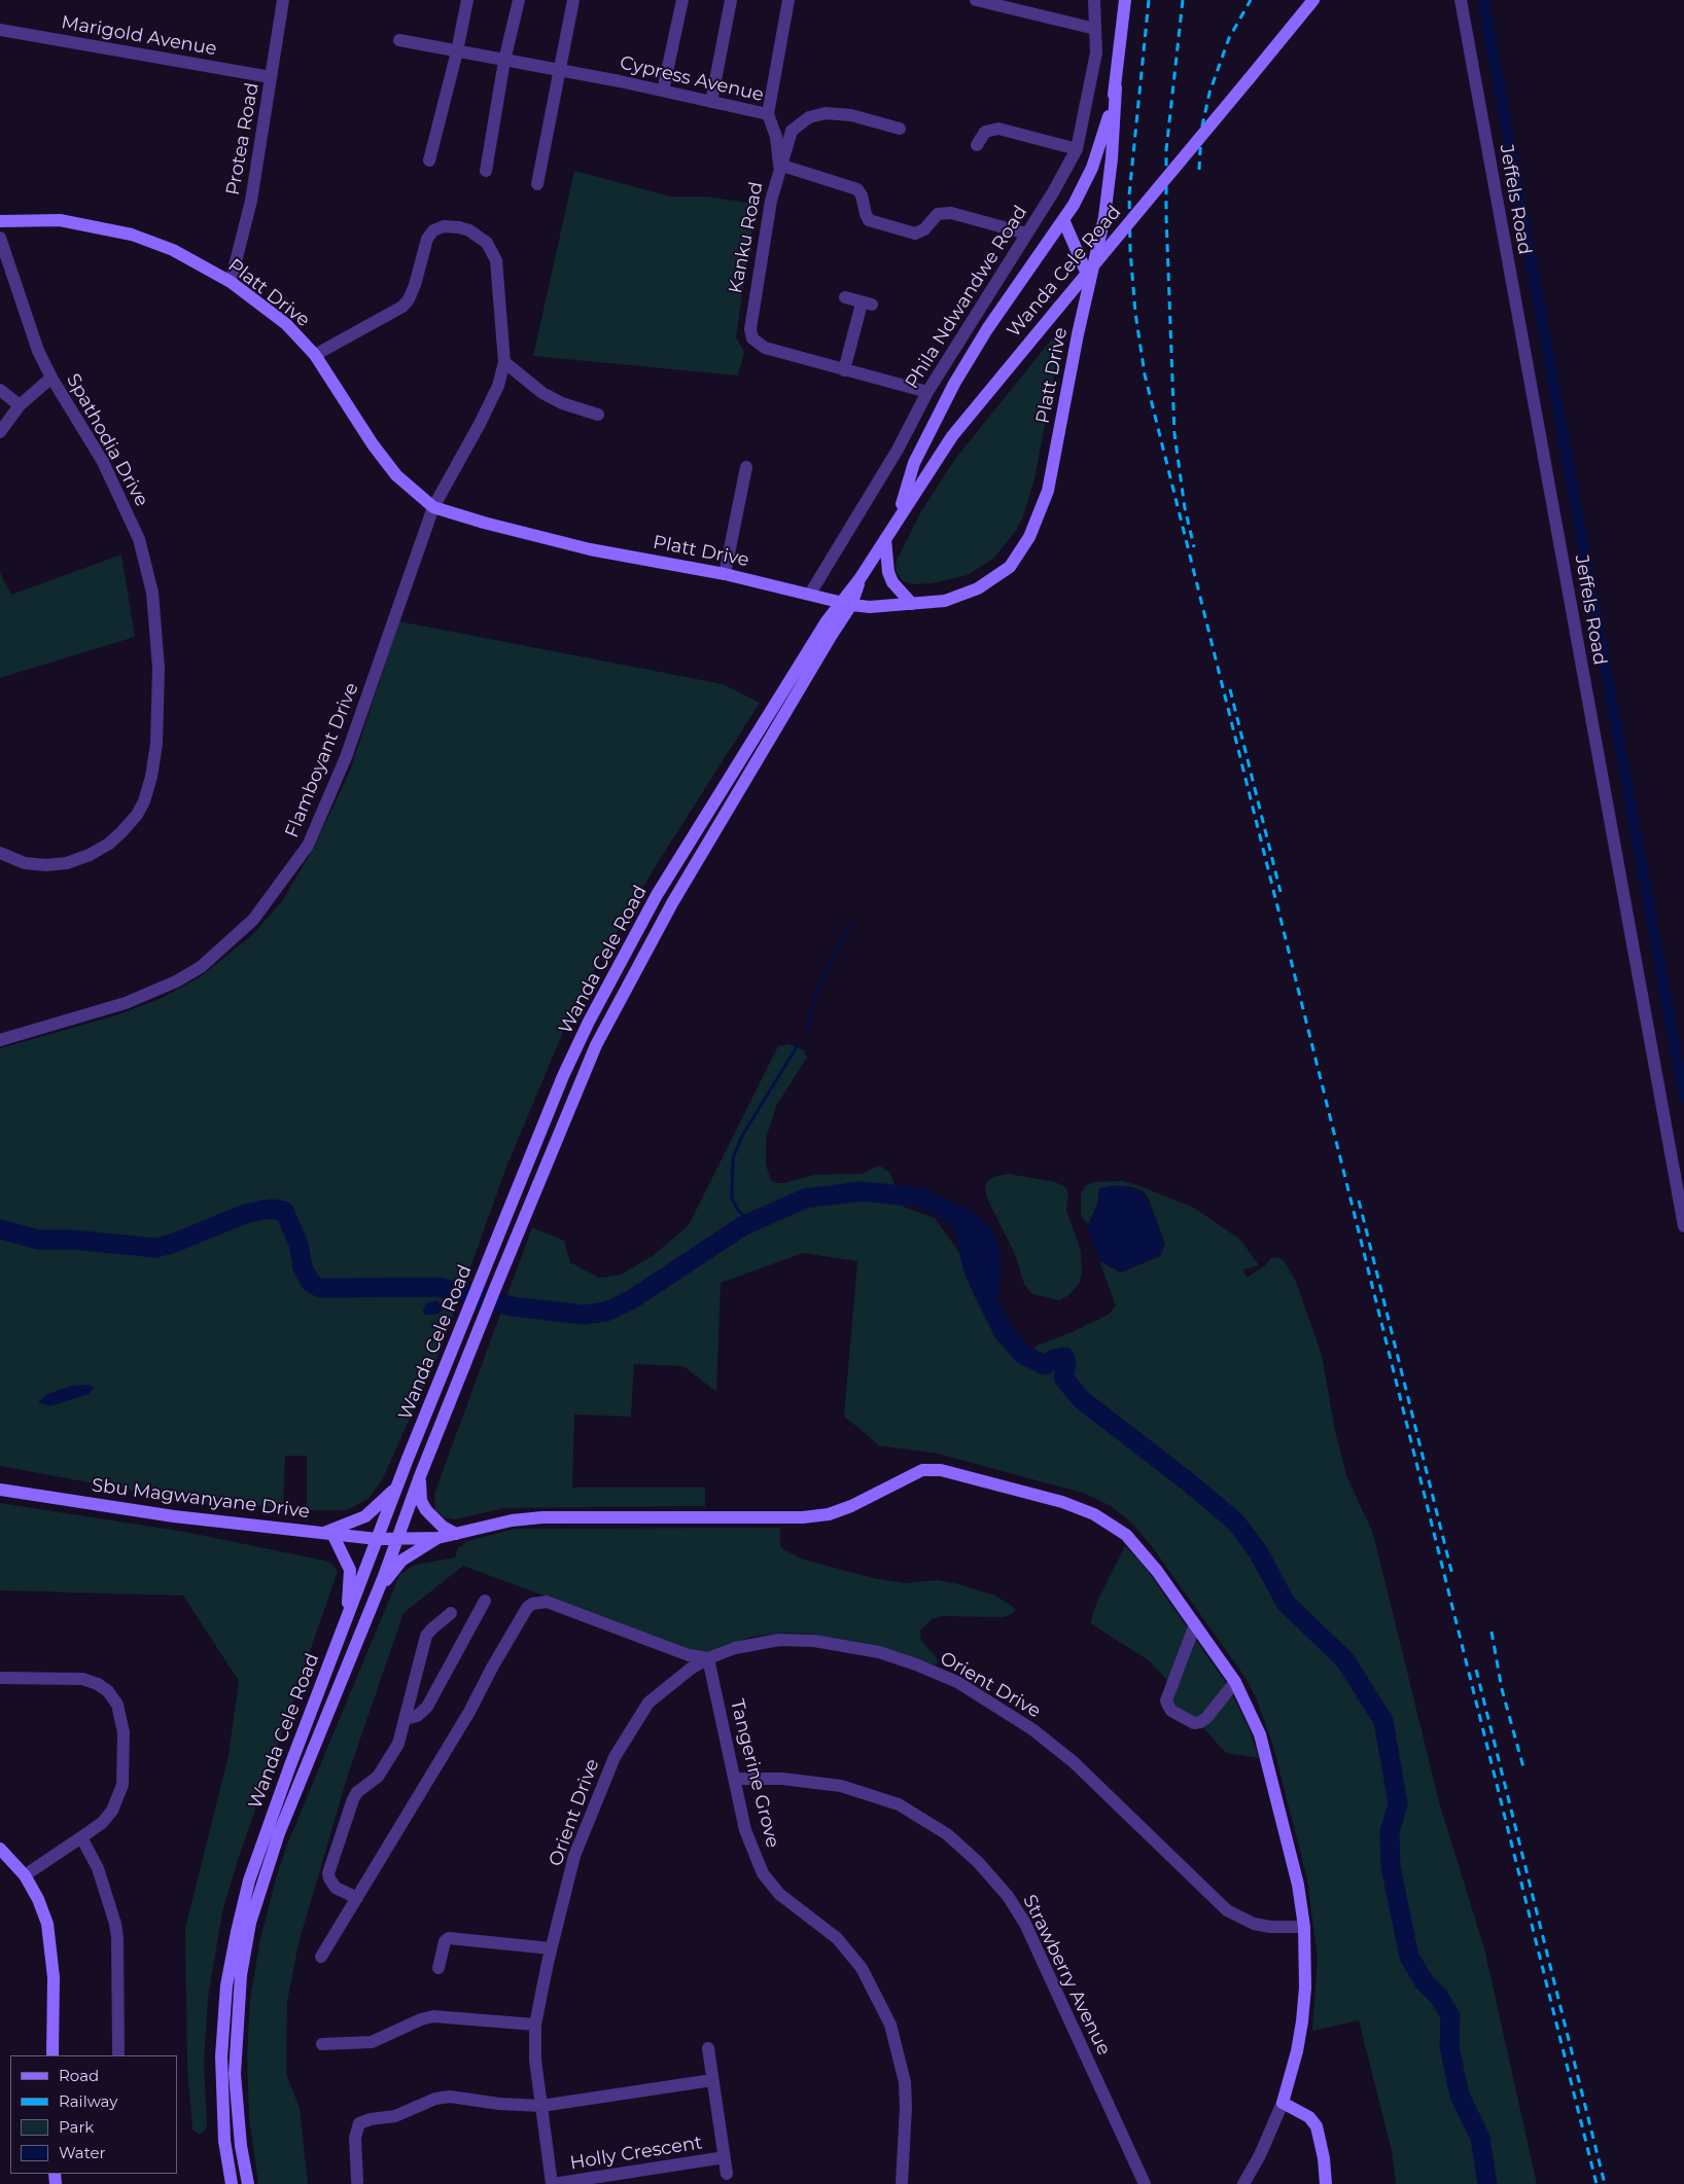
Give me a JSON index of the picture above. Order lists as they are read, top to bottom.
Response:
{
  "streets": {
    "street": [
      "Marigold Avenue",
      "Cypress Avenue",
      "Protea Road",
      "Jeffels Road",
      "Kanku Road",
      "Wanda Cele Road",
      "Platt Drive",
      "Phila Ndwandwe Road",
      "Spathodia Drive",
      "Flamboyant Drive",
      "Sbu Magwanyane Drive",
      "Orient Drive",
      "Tangerine Grove",
      "Strawberry Avenue",
      "Holly Crescent"
    ]
  },
  "crossings": [
    ["Marigold Avenue", "Protea Road"],
    ["Cypress Avenue", "Kanku Road"],
    ["Protea Road", "Platt Drive"],
    ["Wanda Cele Road", "Platt Drive"],
    ["Wanda Cele Road", "Phila Ndwandwe Road"],
    ["Wanda Cele Road", "Sbu Magwanyane Drive"],
    ["Platt Drive", "Phila Ndwandwe Road"],
    ["Platt Drive", "Flamboyant Drive"],
    ["Orient Drive", "Tangerine Grove"],
    ["Orient Drive", "Holly Crescent"],
    ["Tangerine Grove", "Strawberry Avenue"]
  ],
  "legend": [
    "Road",
    "Railway",
    "Park",
    "Water"
  ]
}
